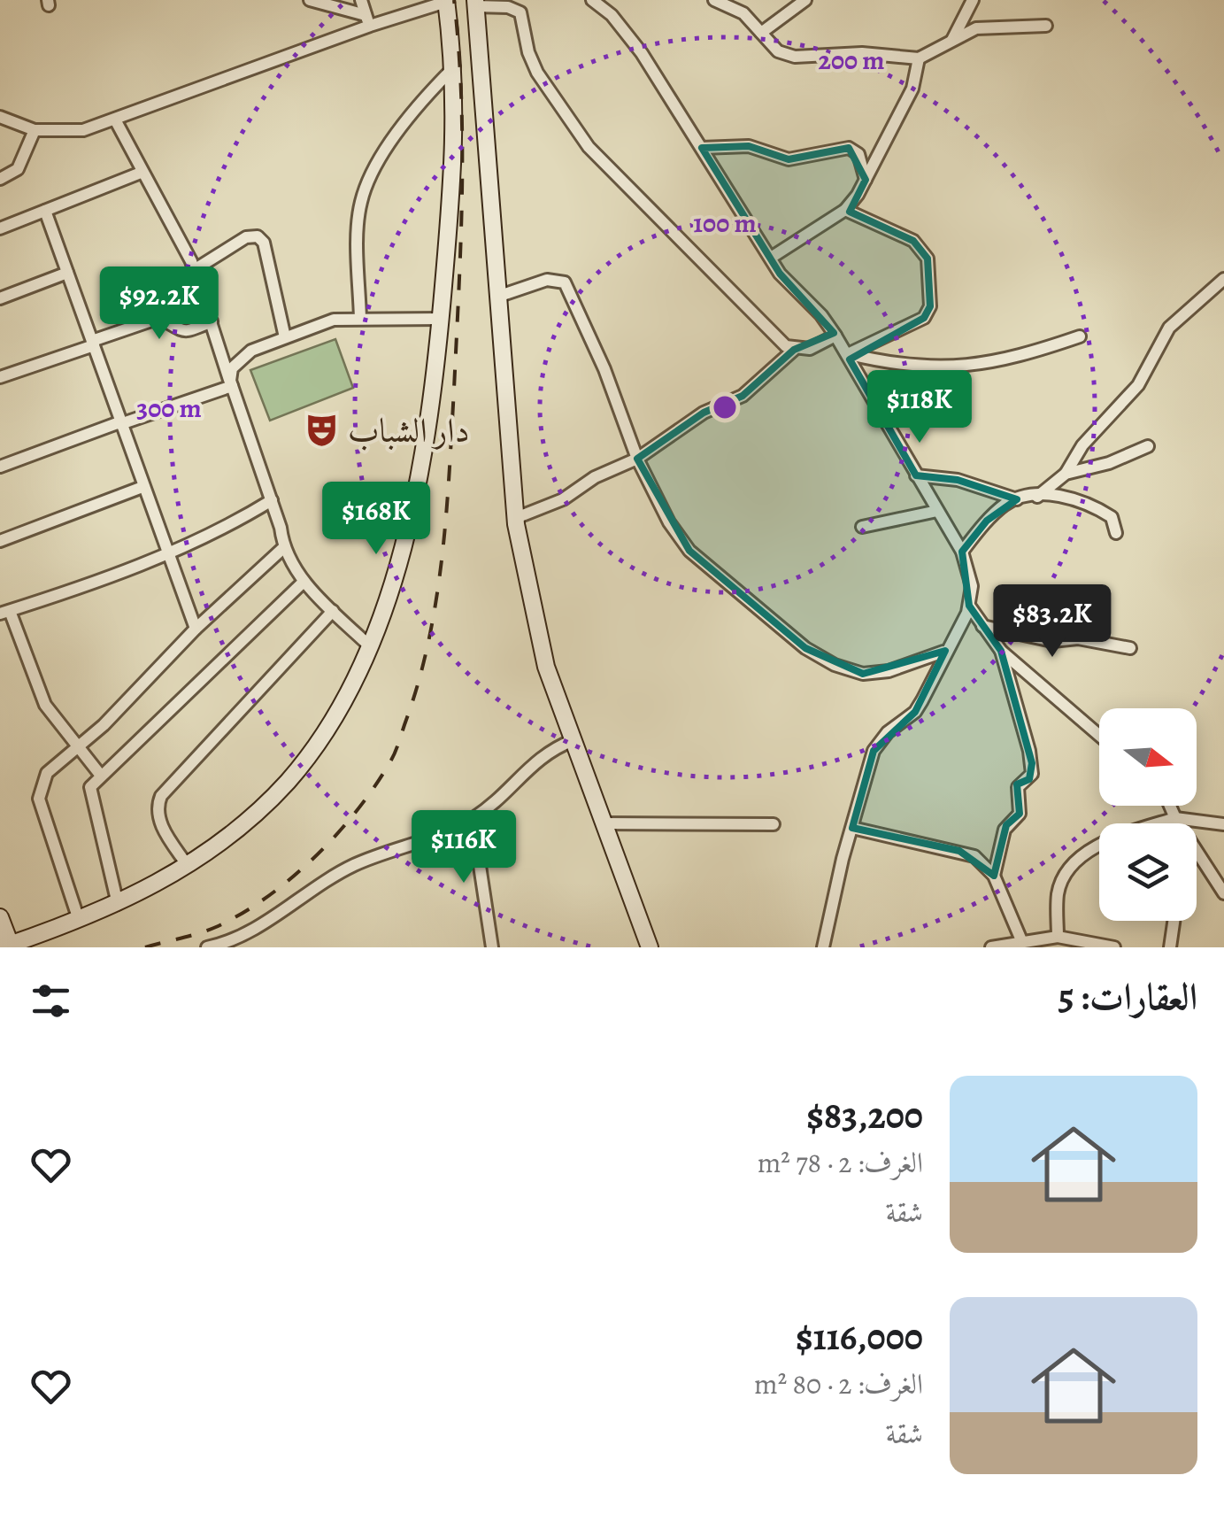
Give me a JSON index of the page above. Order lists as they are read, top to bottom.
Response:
{
  "places": {
    "theatre": ["دار الشباب"]
  },
  "north": "right",
  "page": {
    "price": [
      "$92.2K",
      "$118K",
      "$168K",
      "$83.2K",
      "$116K"
    ],
    "heading": "العقارات: 5",
    "list": [
      {
        "name": "$83,200",
        "note": "الغرف: 2 · 78 m² · شقة"
      },
      {
        "name": "$116,000",
        "note": "الغرف: 2 · 80 m² · شقة"
      }
    ]
  },
  "rings": ["200 m", "100 m", "300 m"]
}
